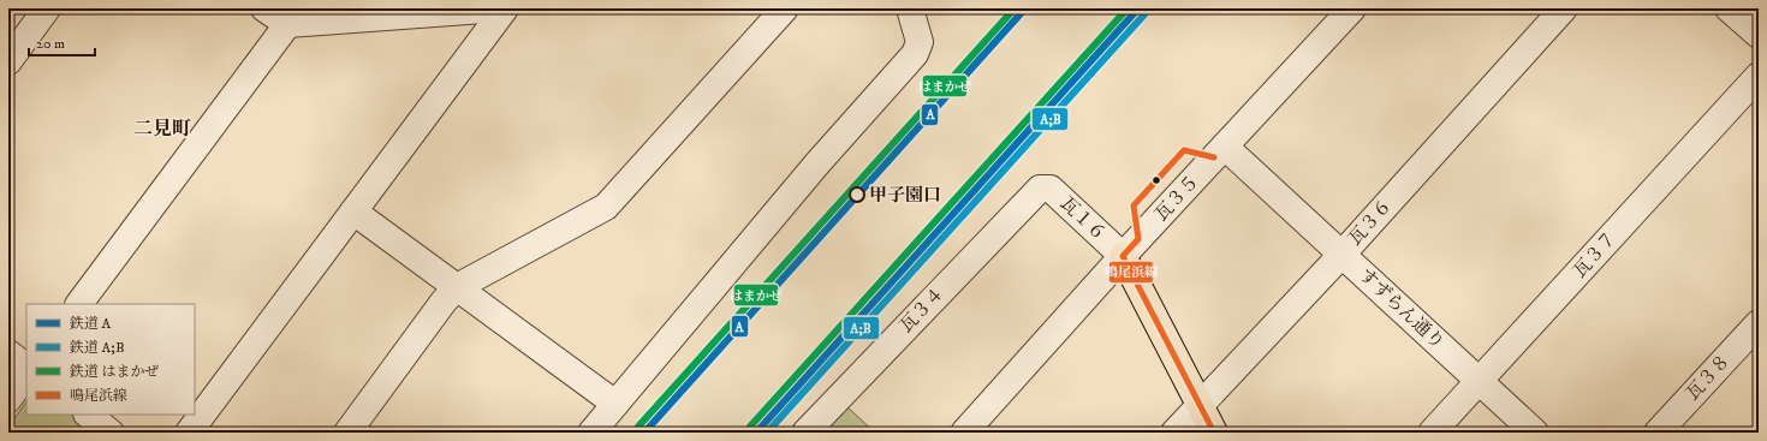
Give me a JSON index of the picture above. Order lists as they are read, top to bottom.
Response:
{
  "streets": {
    "street": [
      "瓦３５",
      "瓦１６",
      "瓦３６",
      "瓦３７",
      "すずらん通り",
      "瓦３４",
      "瓦３８"
    ]
  },
  "crossings": [
    ["瓦３５", "瓦１６"],
    ["瓦３５", "すずらん通り"],
    ["瓦１６", "瓦３４"],
    ["瓦３６", "すずらん通り"],
    ["瓦３７", "すずらん通り"]
  ],
  "districts": ["二見町"],
  "places": ["甲子園口"],
  "lines": [
    "rail line A",
    "rail line はまかぜ",
    "rail line A;B",
    "transit line 鳴尾浜線"
  ],
  "legend": [
    "鉄道 A",
    "鉄道 A;B",
    "鉄道 はまかぜ",
    "鳴尾浜線"
  ],
  "scale_bar": "20 m"
}
